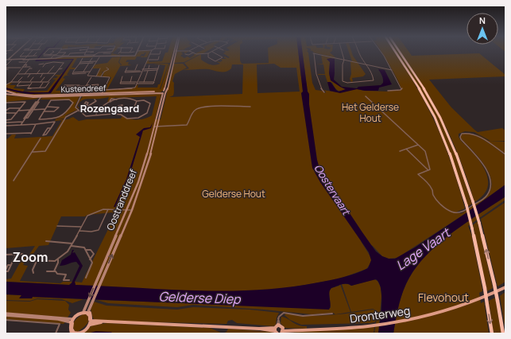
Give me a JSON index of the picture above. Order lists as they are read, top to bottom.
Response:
{
  "streets": {
    "main road": ["Kustendreef", "Oostranddreef", "Dronterweg"]
  },
  "crossings": [
    ["Kustendreef", "Oostranddreef"]
  ],
  "districts": ["Rozengaard", "Zoom"],
  "water": ["Oostervaart", "Lage Vaart", "Gelderse Diep"],
  "parks": ["Het Gelderse Hout", "Gelderse Hout", "Flevohout"],
  "north": "top"
}
